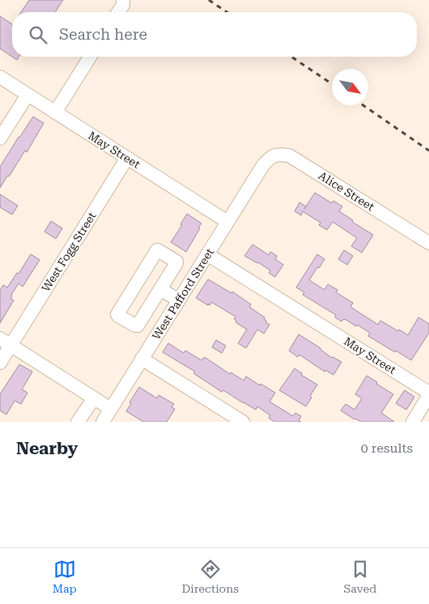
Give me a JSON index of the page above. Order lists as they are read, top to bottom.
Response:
{
  "streets": {
    "street": [
      "May Street",
      "Alice Street",
      "West Fogg Street",
      "West Pafford Street"
    ]
  },
  "crossings": [
    ["May Street", "West Fogg Street"],
    ["May Street", "West Pafford Street"],
    ["Alice Street", "West Pafford Street"]
  ],
  "north": "bottom right",
  "page": {
    "search": "Search here",
    "heading": ["Nearby", "0 results"],
    "nav": ["Map", "Directions", "Saved"]
  }
}
